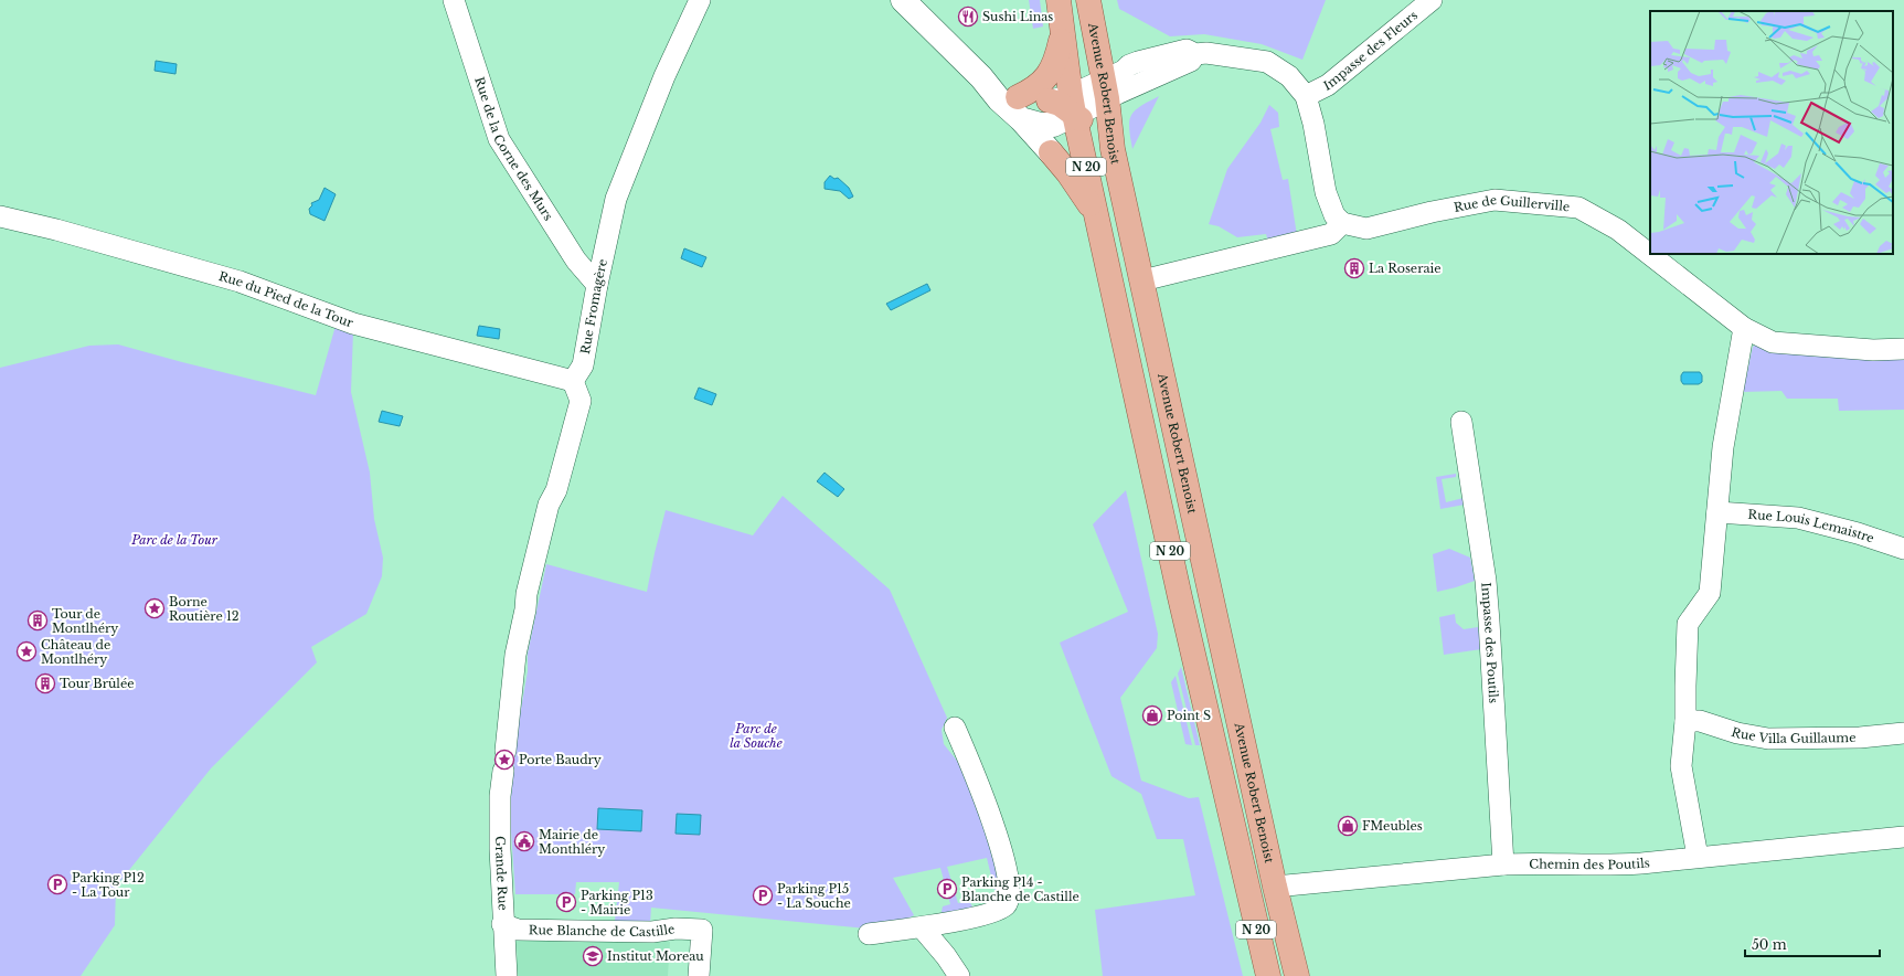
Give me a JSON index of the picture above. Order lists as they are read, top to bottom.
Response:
{
  "streets": {
    "main road": ["Avenue Robert Benoist", "N 20"],
    "street": [
      "Impasse des Fleurs",
      "Rue de la Corne des Murs",
      "Rue de Guillerville",
      "Rue du Pied de la Tour",
      "Rue Fromagère",
      "Rue Louis Lemaistre",
      "Impasse des Poutils",
      "Rue Villa Guillaume",
      "Chemin des Poutils",
      "Grande Rue",
      "Rue Blanche de Castille"
    ]
  },
  "crossings": [
    ["Avenue Robert Benoist", "N 20"],
    ["Avenue Robert Benoist", "Chemin des Poutils"],
    ["Rue de la Corne des Murs", "Rue Fromagère"],
    ["N 20", "Chemin des Poutils"],
    ["Rue du Pied de la Tour", "Rue Fromagère"],
    ["Rue du Pied de la Tour", "Grande Rue"],
    ["Rue Fromagère", "Grande Rue"],
    ["Impasse des Poutils", "Chemin des Poutils"],
    ["Grande Rue", "Rue Blanche de Castille"]
  ],
  "parks": ["Parc de la Tour", "Parc de la Souche"],
  "places": {
    "restaurant": ["Sushi Linas"],
    "building": ["La Roseraie", "Tour de Montlhéry", "Tour Brûlée"],
    "place": ["Borne Routière 12", "Château de Montlhéry", "Porte Baudry"],
    "shop": ["Point S", "FMeubles"],
    "public building": ["Mairie de Monthléry"],
    "parking": [
      "Parking P12 - La Tour",
      "Parking P14 - Blanche de Castille",
      "Parking P15 - La Souche",
      "Parking P13 - Mairie"
    ],
    "school or university": ["Institut Moreau"]
  },
  "scale_bar": "50 m"
}
